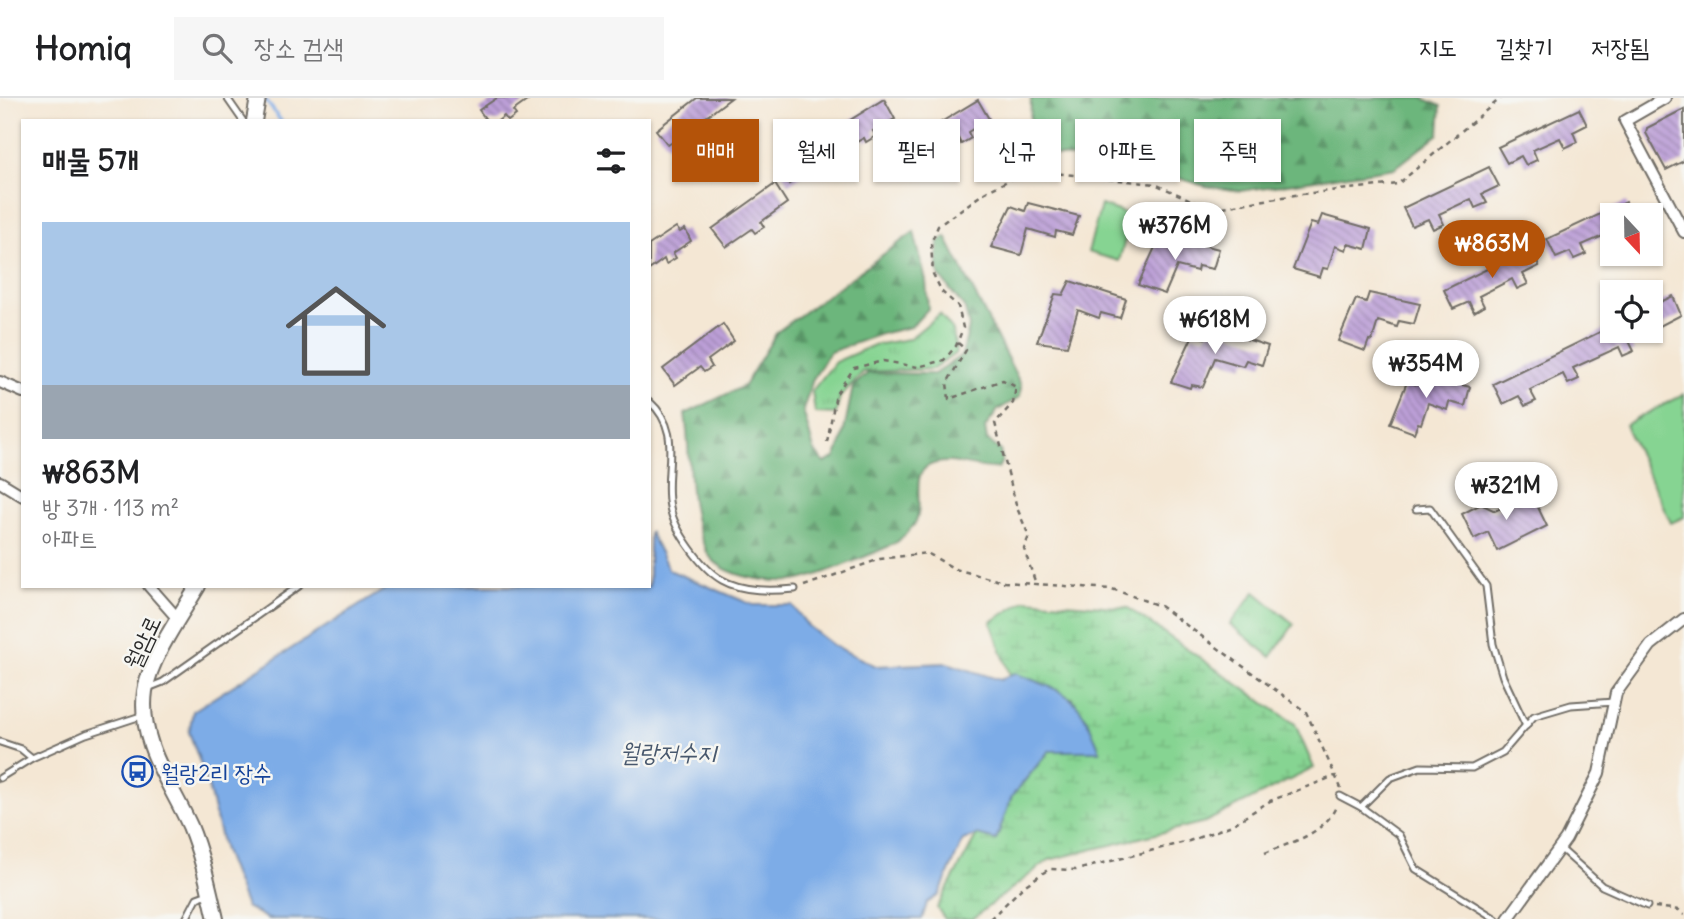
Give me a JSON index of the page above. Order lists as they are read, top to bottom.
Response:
{
  "streets": {
    "street": ["월암로"]
  },
  "water": ["월랑저수지"],
  "places": {
    "bus stop": ["월랑2리 장수"]
  },
  "north": "bottom",
  "page": {
    "header": "Homiq",
    "search": "장소 검색",
    "nav": ["지도", "길찾기", "저장됨"],
    "chip": [
      "매매",
      "월세",
      "필터",
      "신규",
      "아파트",
      "주택"
    ],
    "heading": "매물 5개",
    "price": [
      "₩376M",
      "₩863M",
      "₩618M",
      "₩354M",
      "₩321M"
    ],
    "list": [
      {
        "name": "₩863M",
        "note": "방 3개 · 113 m² · 아파트"
      }
    ]
  }
}
